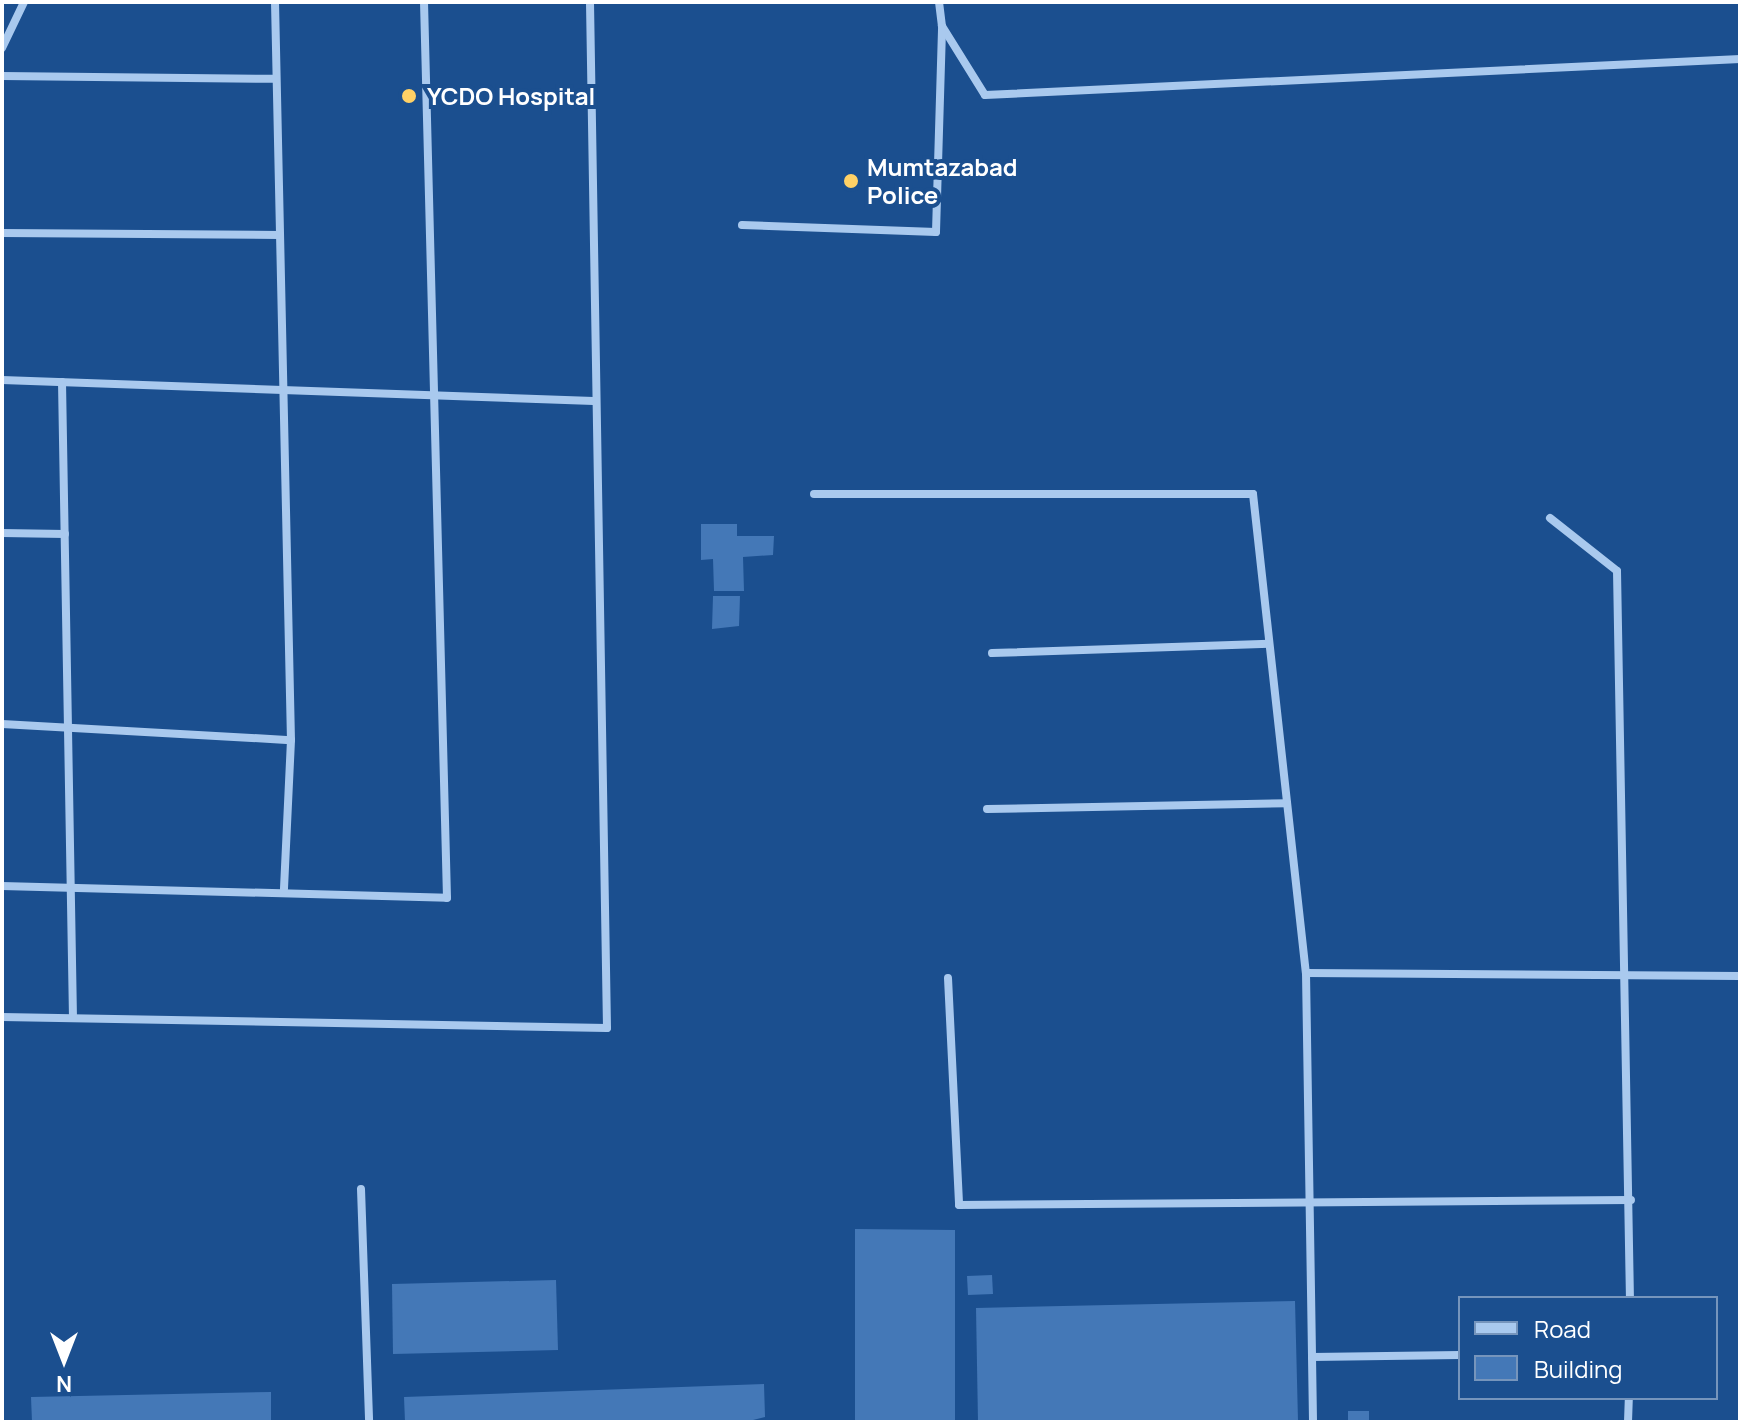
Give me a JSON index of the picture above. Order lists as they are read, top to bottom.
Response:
{
  "places": ["YCDO Hospital", "Mumtazabad Police"],
  "legend": ["Road", "Building"],
  "north": "bottom"
}
